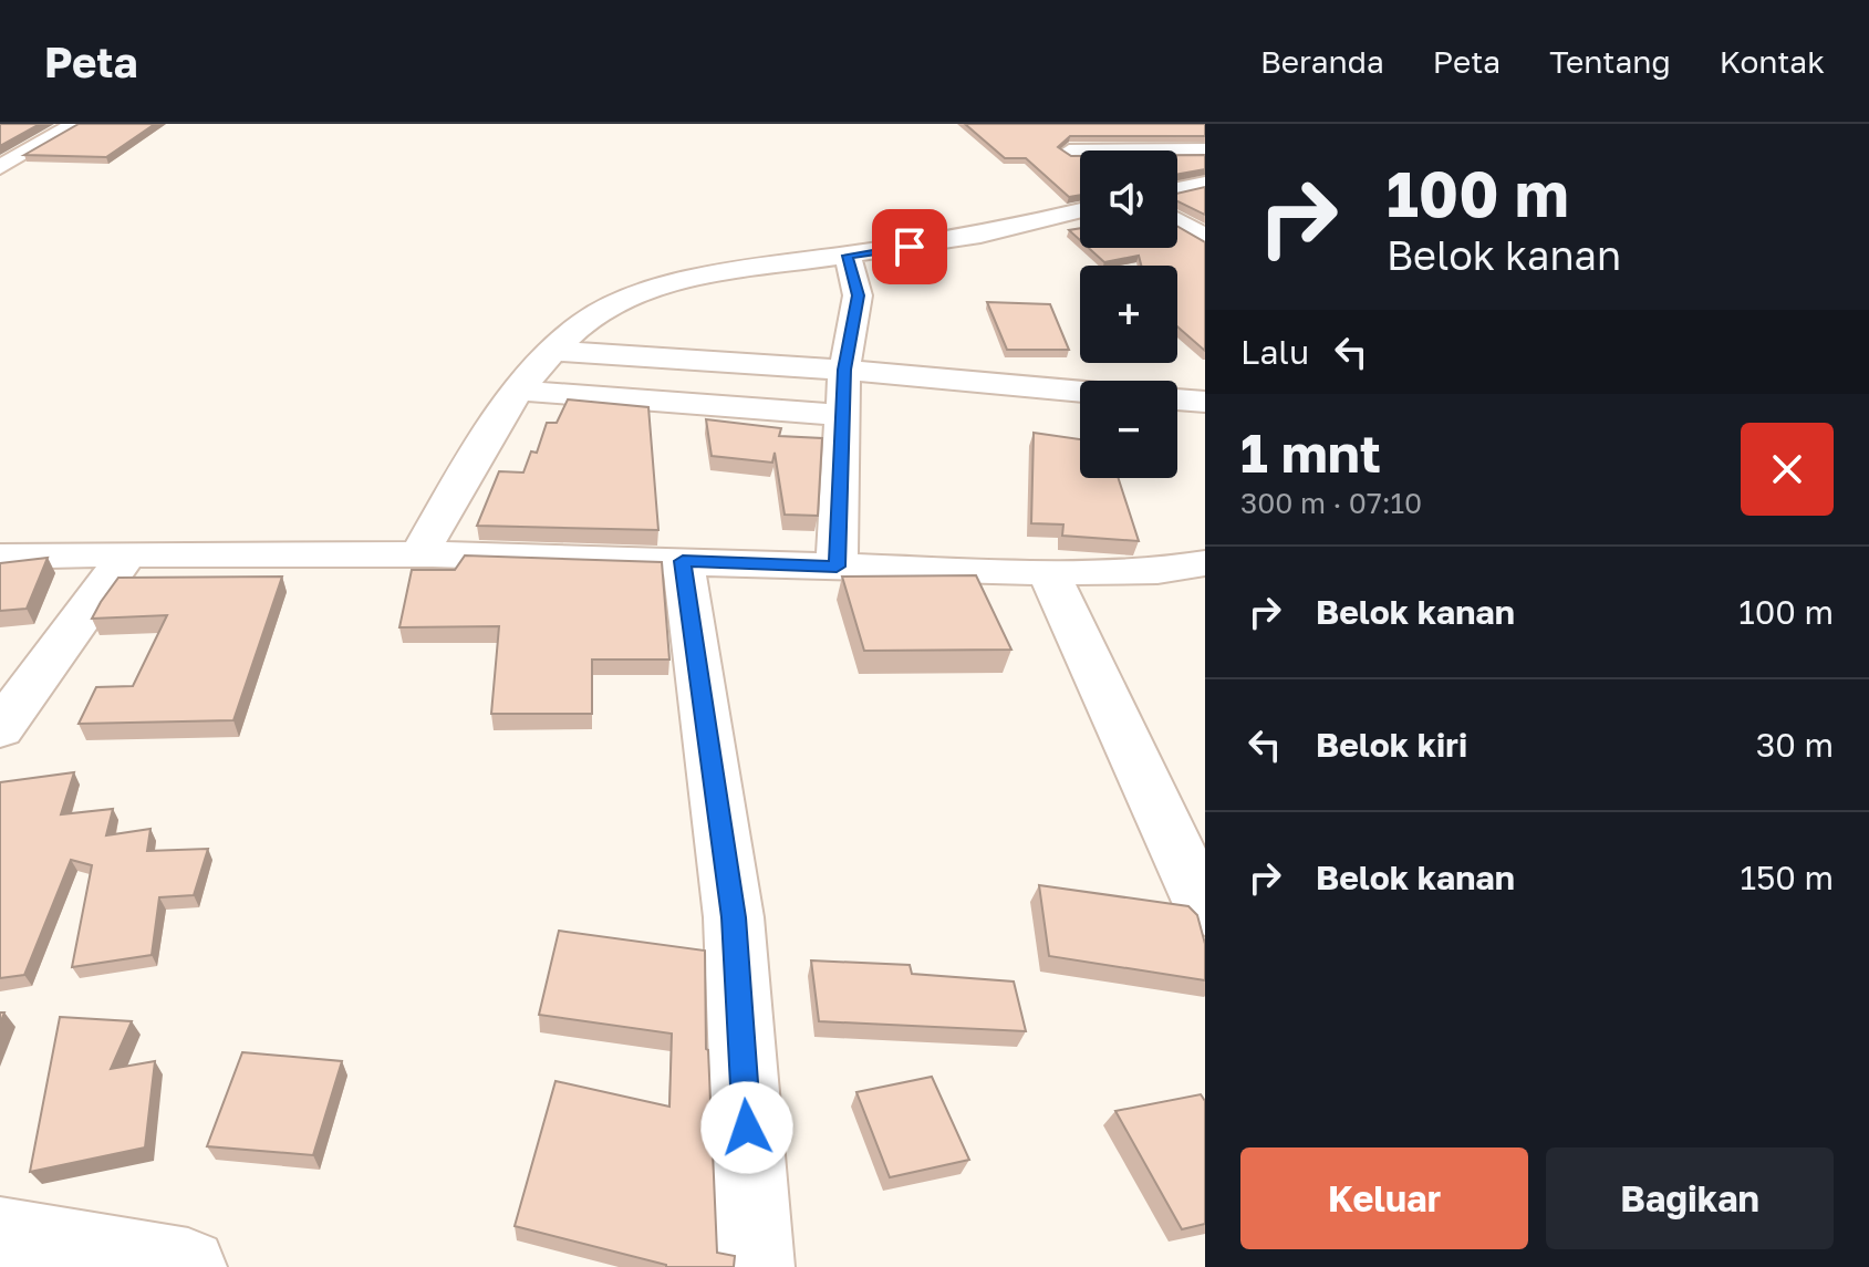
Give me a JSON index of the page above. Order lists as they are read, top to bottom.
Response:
{
  "page": {
    "header": "Peta",
    "nav": [
      "Beranda",
      "Peta",
      "Tentang",
      "Kontak"
    ],
    "turn": ["100 m", "Belok kanan"],
    "map_buttons": ["+", "−"],
    "then": "Lalu",
    "heading": ["1 mnt", "300 m · 07:10"],
    "list": [
      {
        "name": "Belok kanan",
        "value": "100 m"
      },
      {
        "name": "Belok kiri",
        "value": "30 m"
      },
      {
        "name": "Belok kanan",
        "value": "150 m"
      }
    ],
    "buttons": ["Keluar", "Bagikan"]
  }
}
